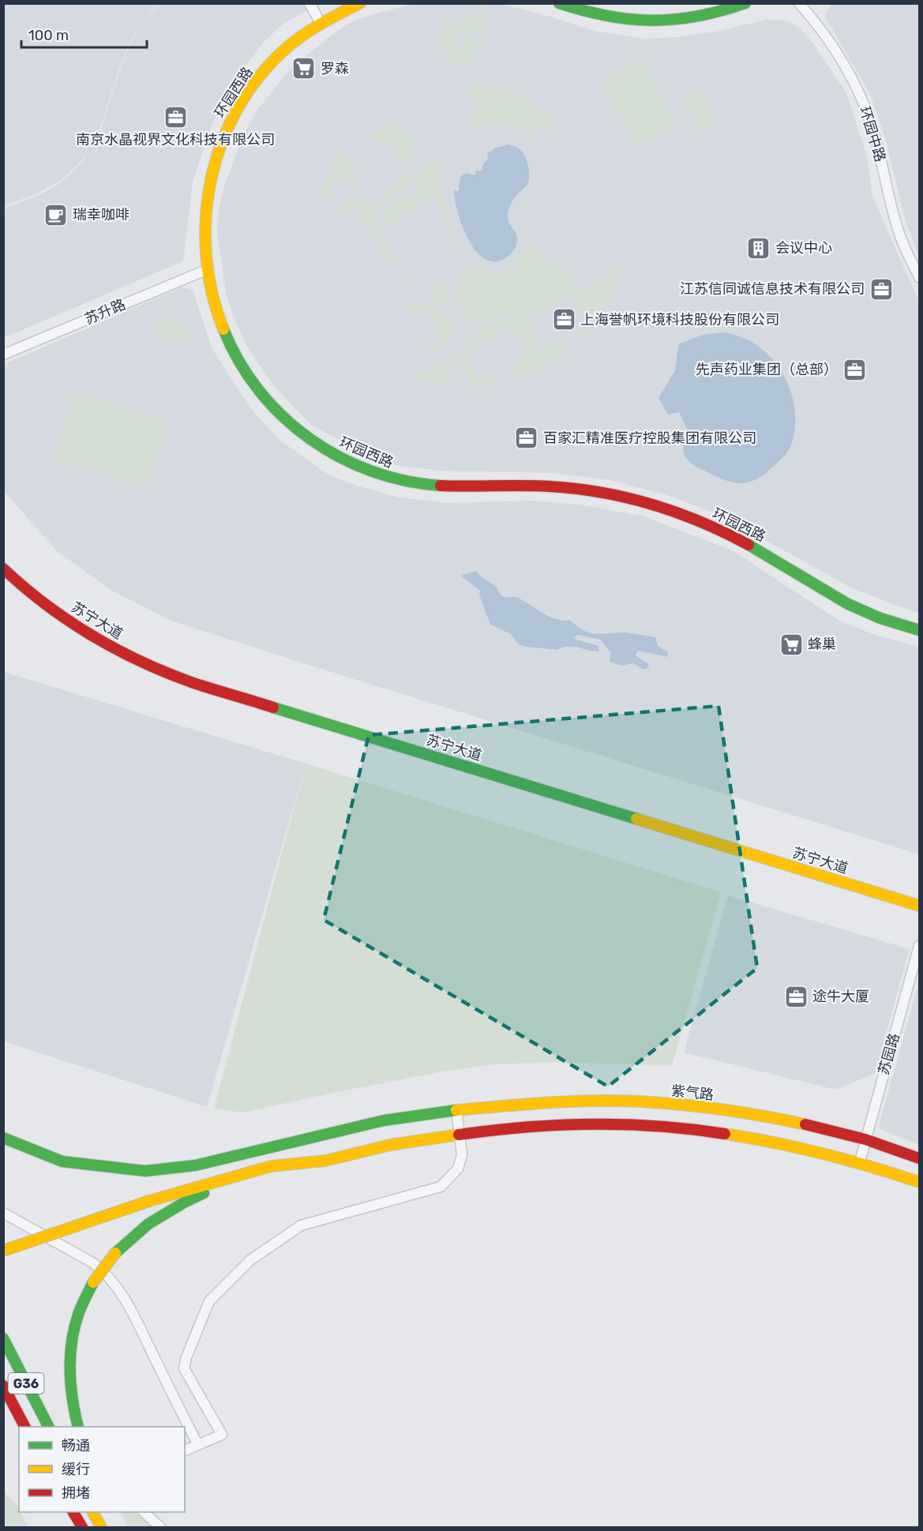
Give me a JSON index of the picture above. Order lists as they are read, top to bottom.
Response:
{
  "streets": {
    "main road": [
      "环园西路",
      "苏宁大道",
      "紫气路",
      "G36"
    ],
    "street": ["环园中路", "苏升路", "苏园路"]
  },
  "crossings": [
    ["环园西路", "苏升路"],
    ["苏园路", "紫气路"]
  ],
  "places": {
    "supermarket": ["罗森", "蜂巢"],
    "office": [
      "南京水晶视界文化科技有限公司",
      "江苏信同诚信息技术有限公司",
      "上海誉帆环境科技股份有限公司",
      "先声药业集团（总部）",
      "百家汇精准医疗控股集团有限公司",
      "途牛大厦"
    ],
    "cafe": ["瑞幸咖啡"],
    "building": ["会议中心"]
  },
  "legend": ["畅通", "缓行", "拥堵"],
  "scale_bar": "100 m"
}
